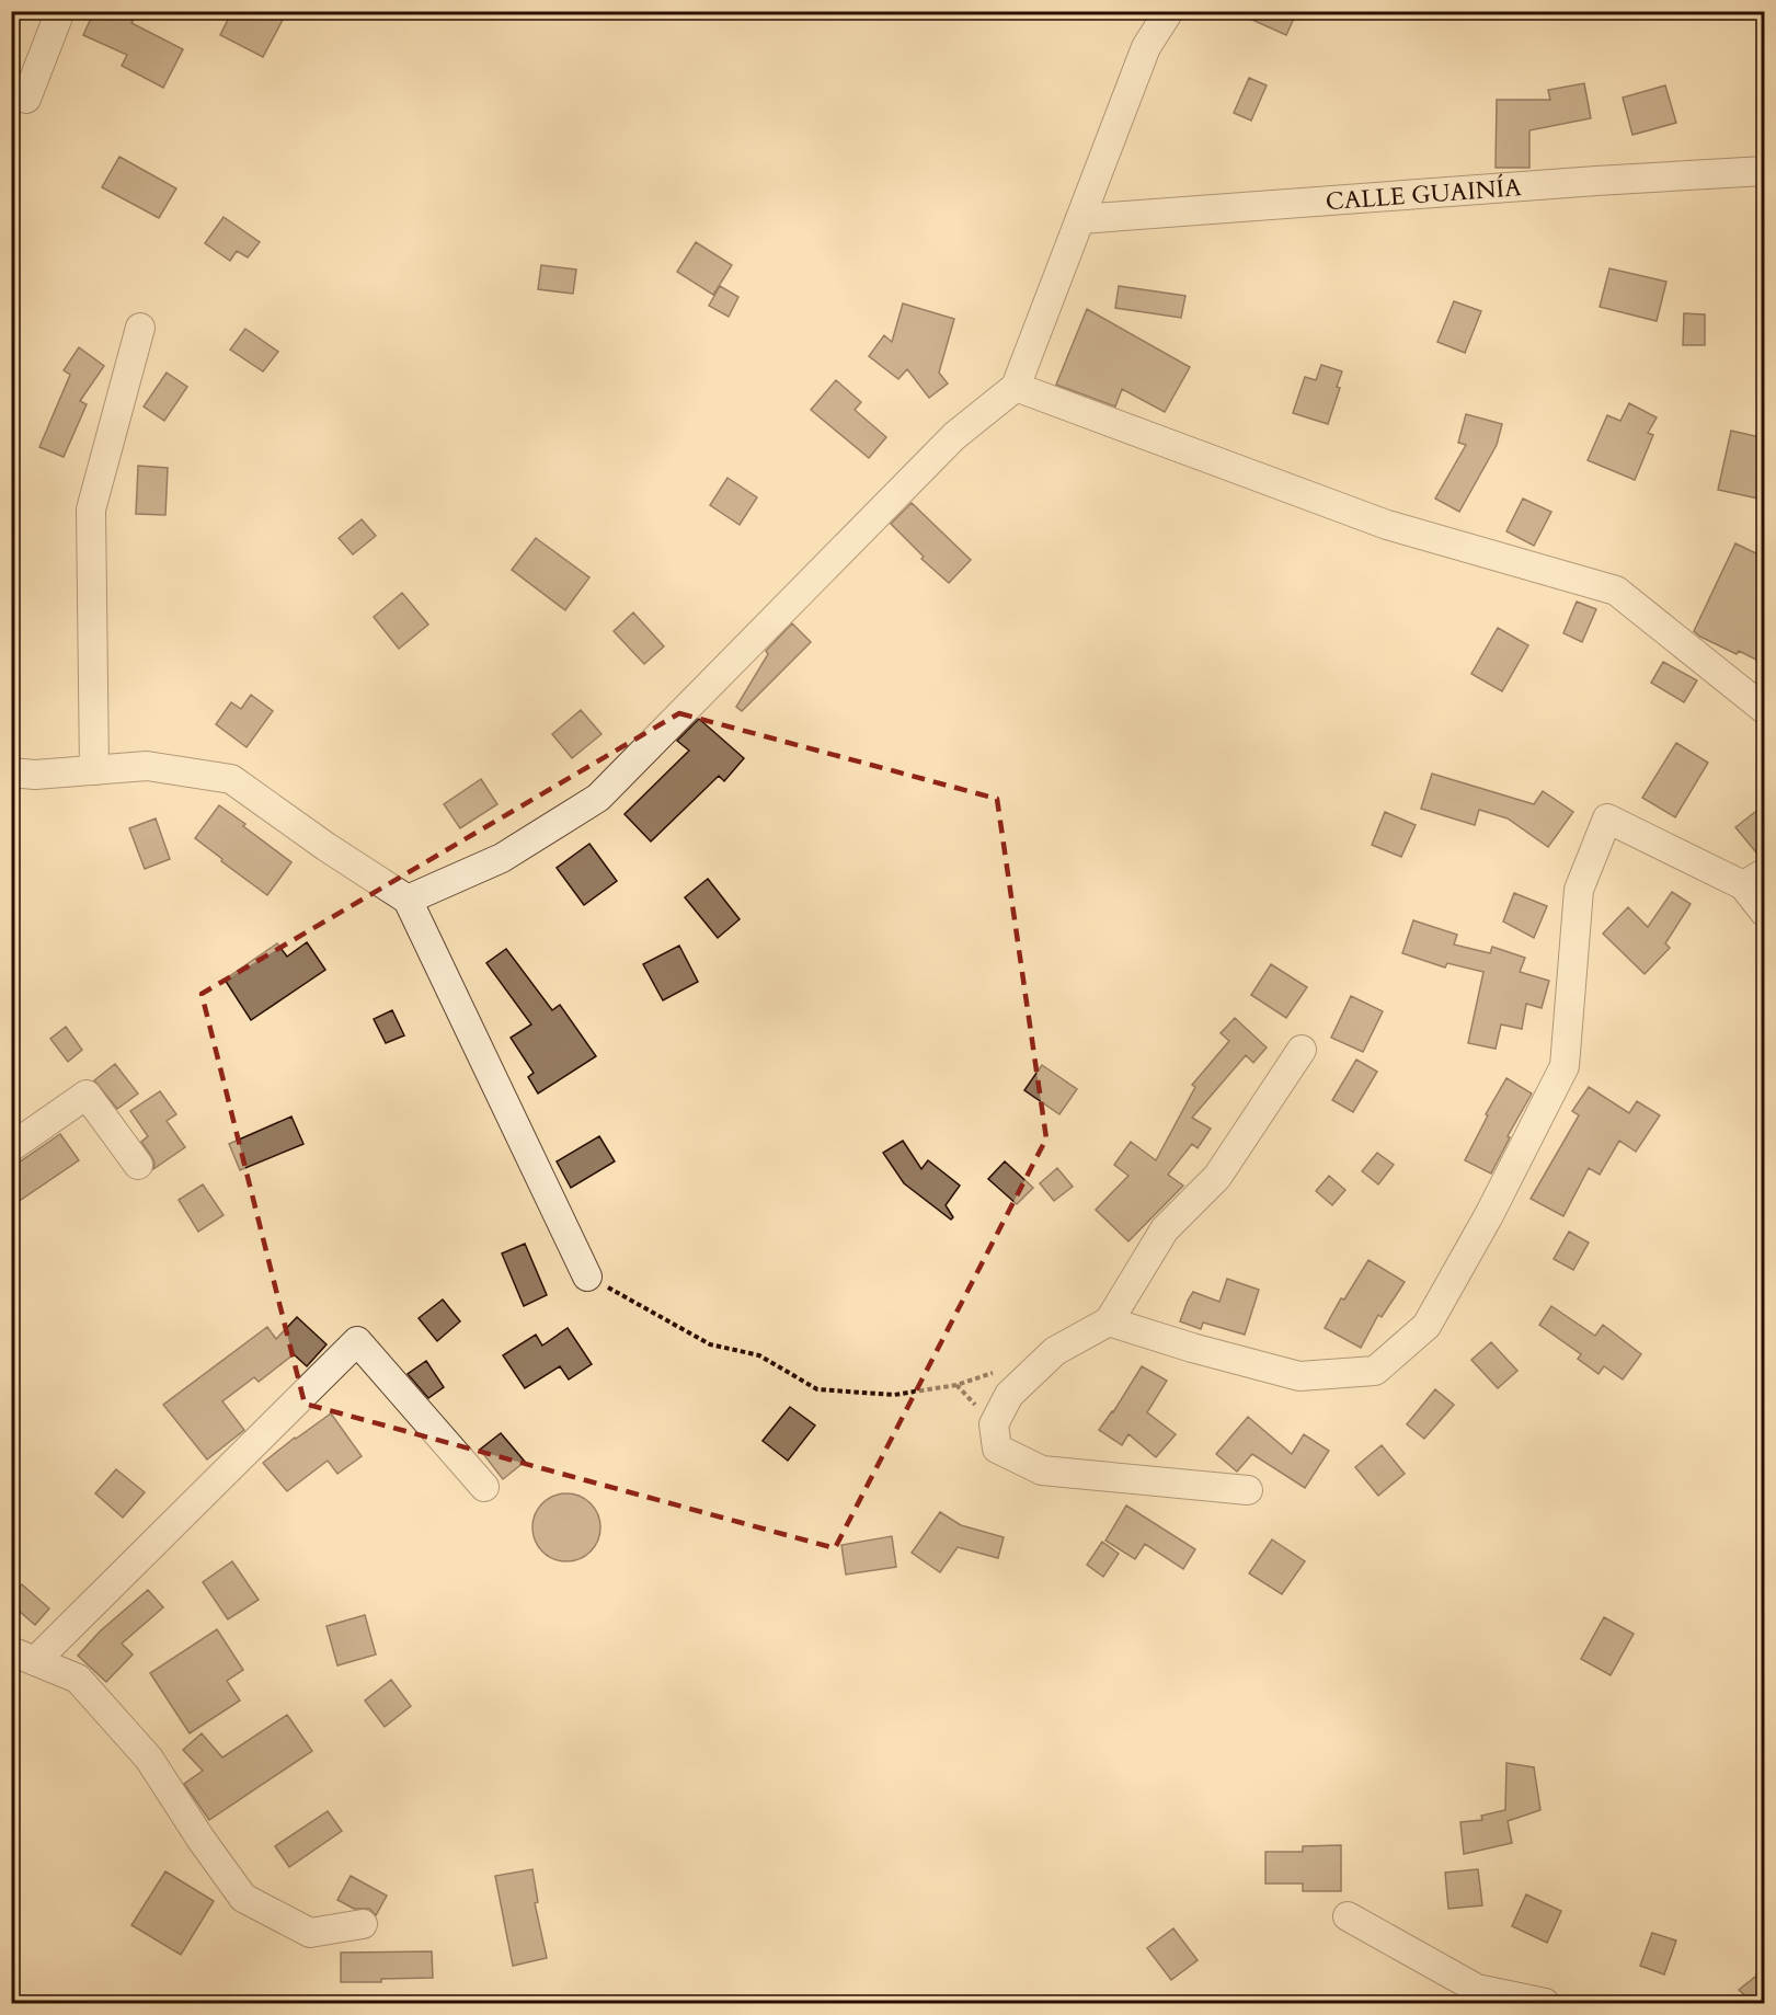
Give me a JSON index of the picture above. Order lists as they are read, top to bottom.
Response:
{
  "streets": {
    "street": ["CALLE GUAINÍA"]
  }
}
